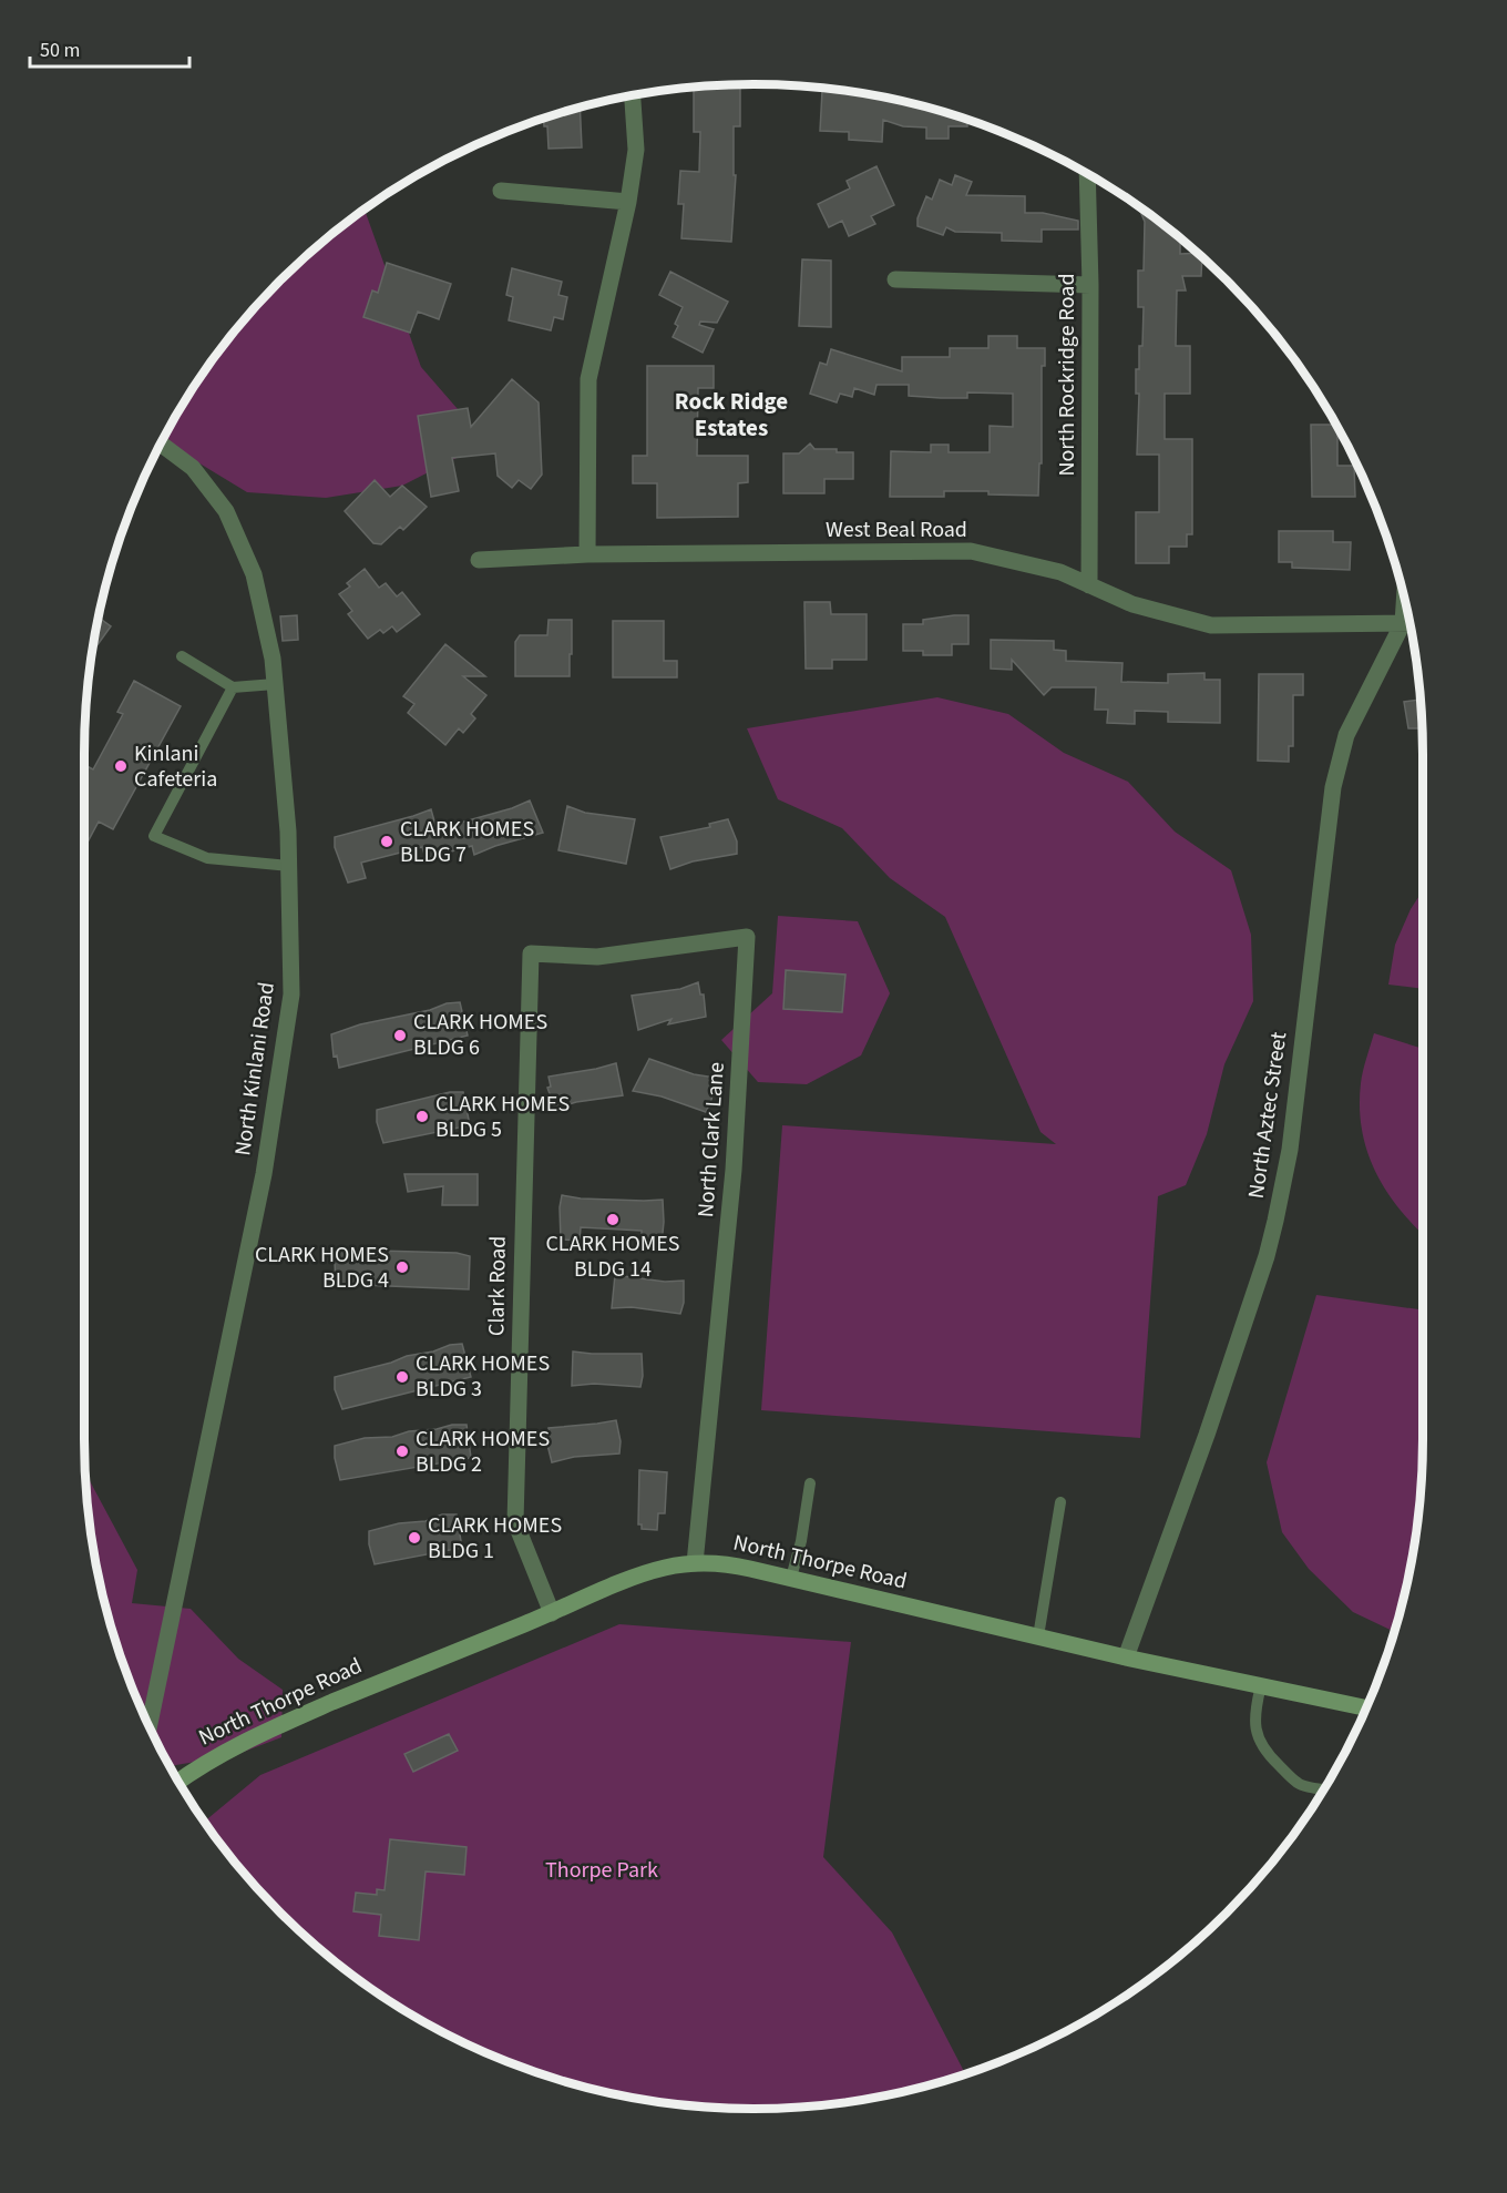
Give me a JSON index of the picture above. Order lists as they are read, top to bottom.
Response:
{
  "streets": {
    "street": [
      "North Rockridge Road",
      "West Beal Road",
      "North Kinlani Road",
      "North Aztec Street",
      "North Clark Lane",
      "Clark Road",
      "North Thorpe Road"
    ]
  },
  "crossings": [
    ["North Rockridge Road", "West Beal Road"],
    ["West Beal Road", "North Aztec Street"],
    ["North Aztec Street", "North Thorpe Road"],
    ["North Clark Lane", "Clark Road"],
    ["North Clark Lane", "North Thorpe Road"],
    ["Clark Road", "North Thorpe Road"]
  ],
  "districts": ["Rock Ridge Estates"],
  "parks": ["Thorpe Park"],
  "places": [
    "Kinlani Cafeteria",
    "CLARK HOMES BLDG 7",
    "CLARK HOMES BLDG 6",
    "CLARK HOMES BLDG 5",
    "CLARK HOMES BLDG 14",
    "CLARK HOMES BLDG 4",
    "CLARK HOMES BLDG 3",
    "CLARK HOMES BLDG 2",
    "CLARK HOMES BLDG 1"
  ],
  "scale_bar": "50 m"
}
